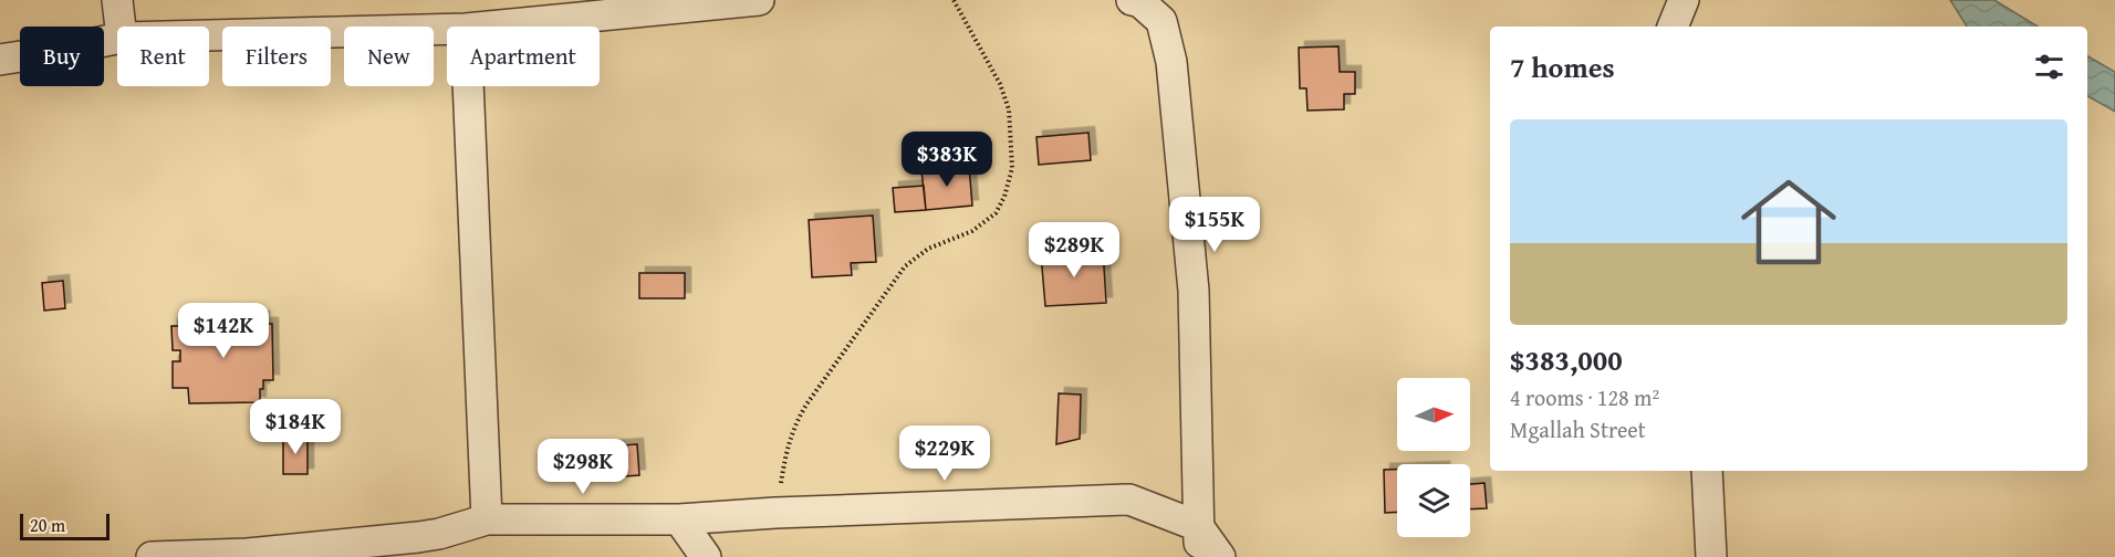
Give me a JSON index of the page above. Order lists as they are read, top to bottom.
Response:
{
  "scale_bar": "20 m",
  "north": "right",
  "page": {
    "chip": [
      "Buy",
      "Rent",
      "Filters",
      "New",
      "Apartment"
    ],
    "heading": "7 homes",
    "list": [
      {
        "name": "$383,000",
        "note": "4 rooms · 128 m² · Mgallah Street"
      }
    ],
    "price": [
      "$383K",
      "$155K",
      "$289K",
      "$142K",
      "$184K",
      "$229K",
      "$298K"
    ],
    "scale": "20 m"
  }
}
